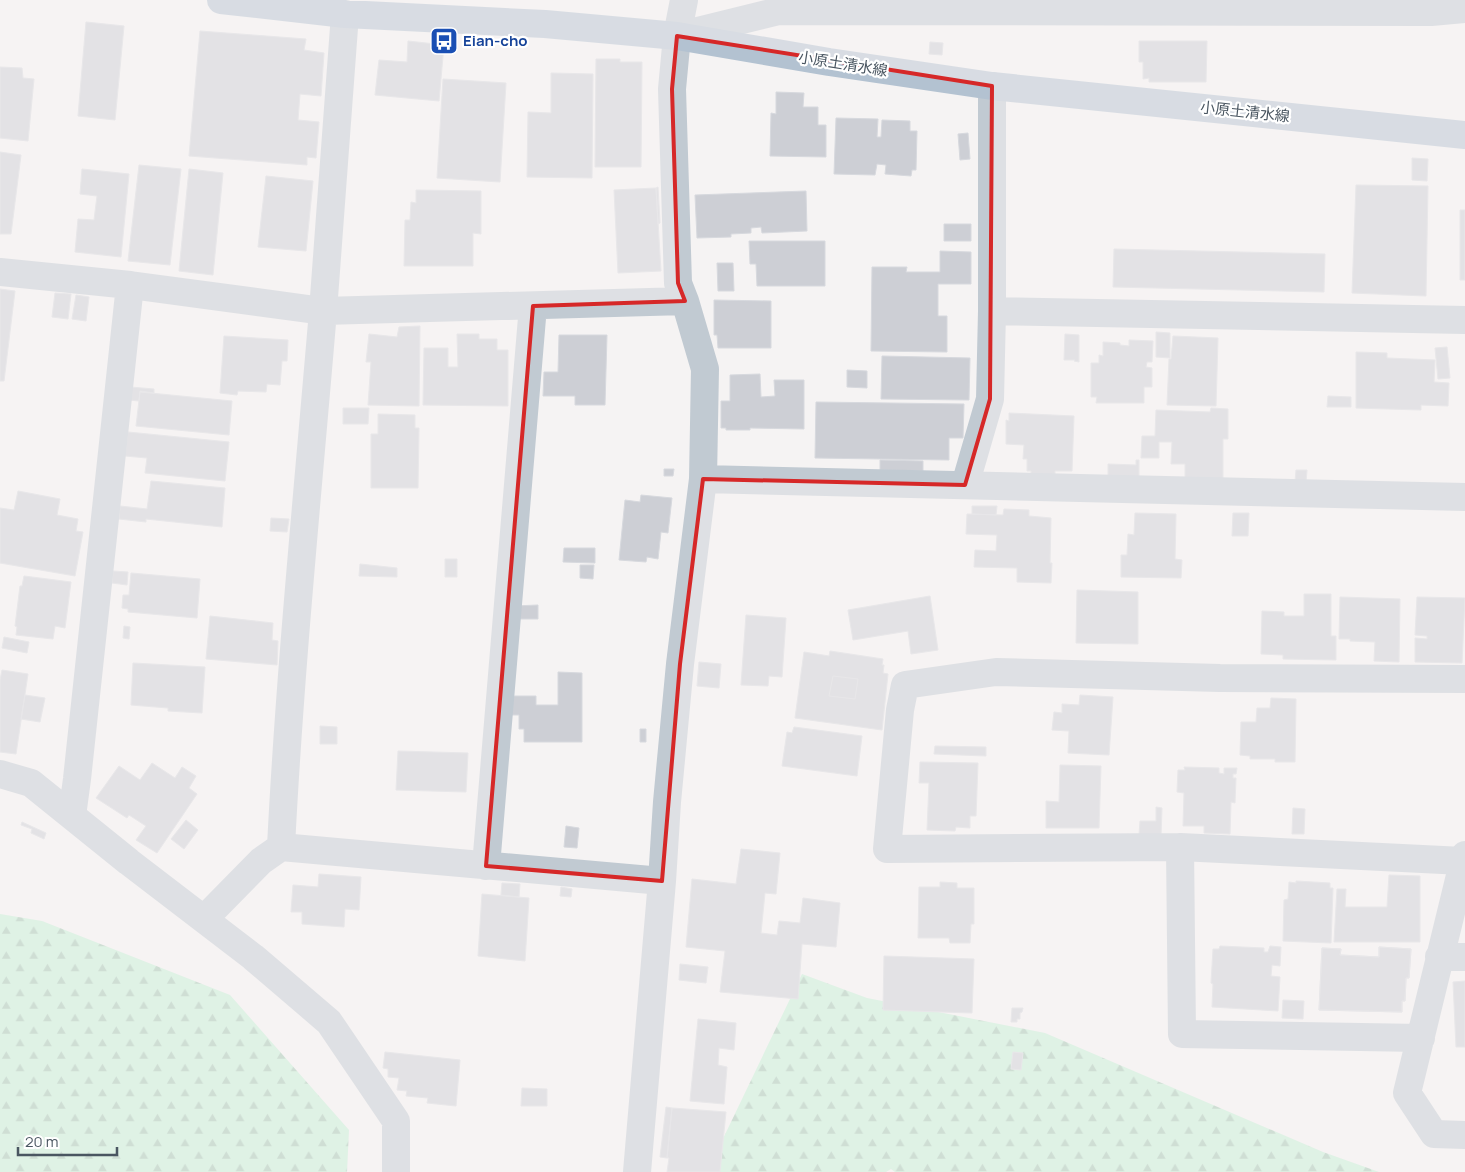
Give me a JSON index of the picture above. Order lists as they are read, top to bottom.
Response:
{
  "streets": {
    "main road": ["小原土清水線"]
  },
  "places": {
    "bus stop": ["Eian-cho"]
  },
  "scale_bar": "20 m"
}
